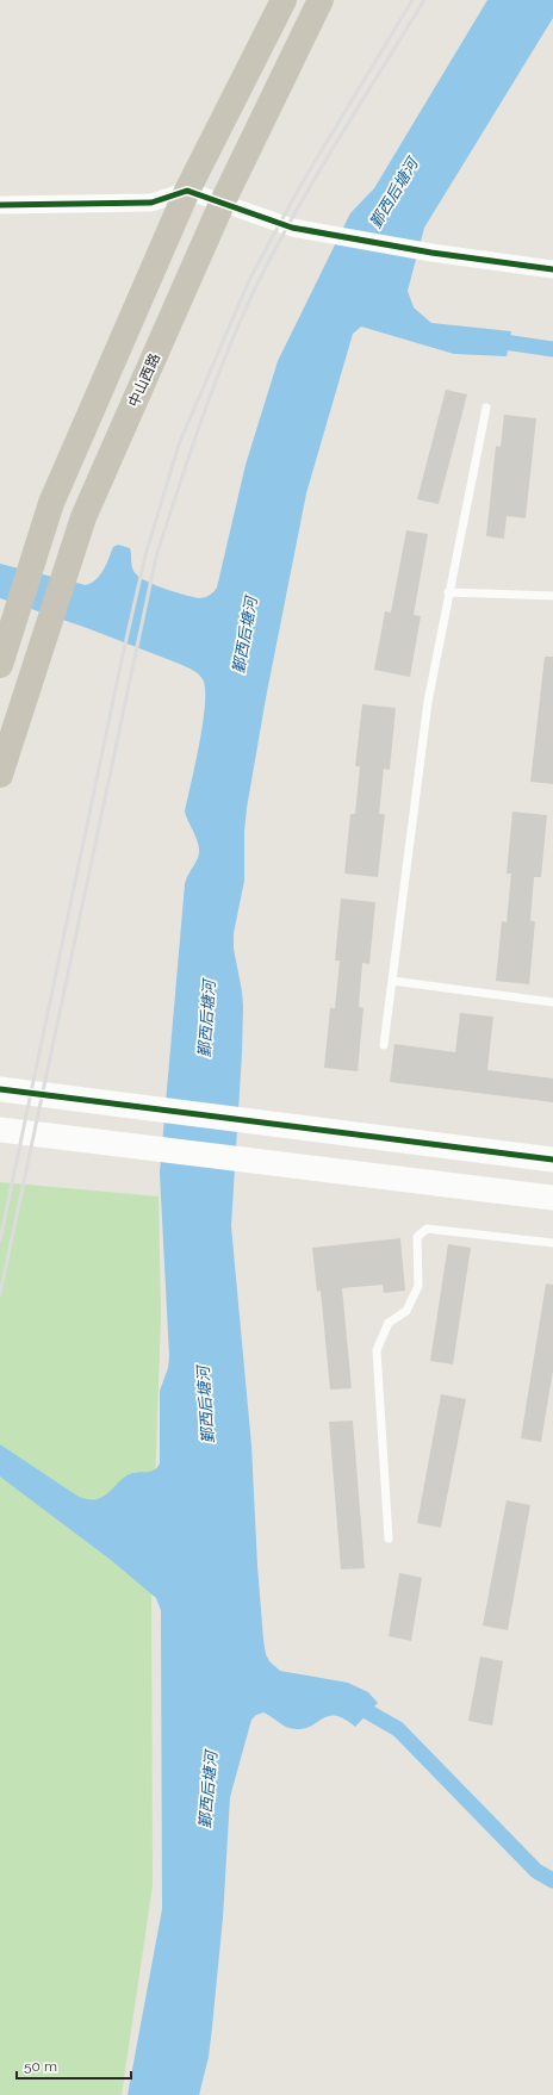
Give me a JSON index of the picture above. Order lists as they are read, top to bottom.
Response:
{
  "streets": {
    "main road": ["中山西路"]
  },
  "water": ["鄞西后塘河"],
  "scale_bar": "50 m"
}
